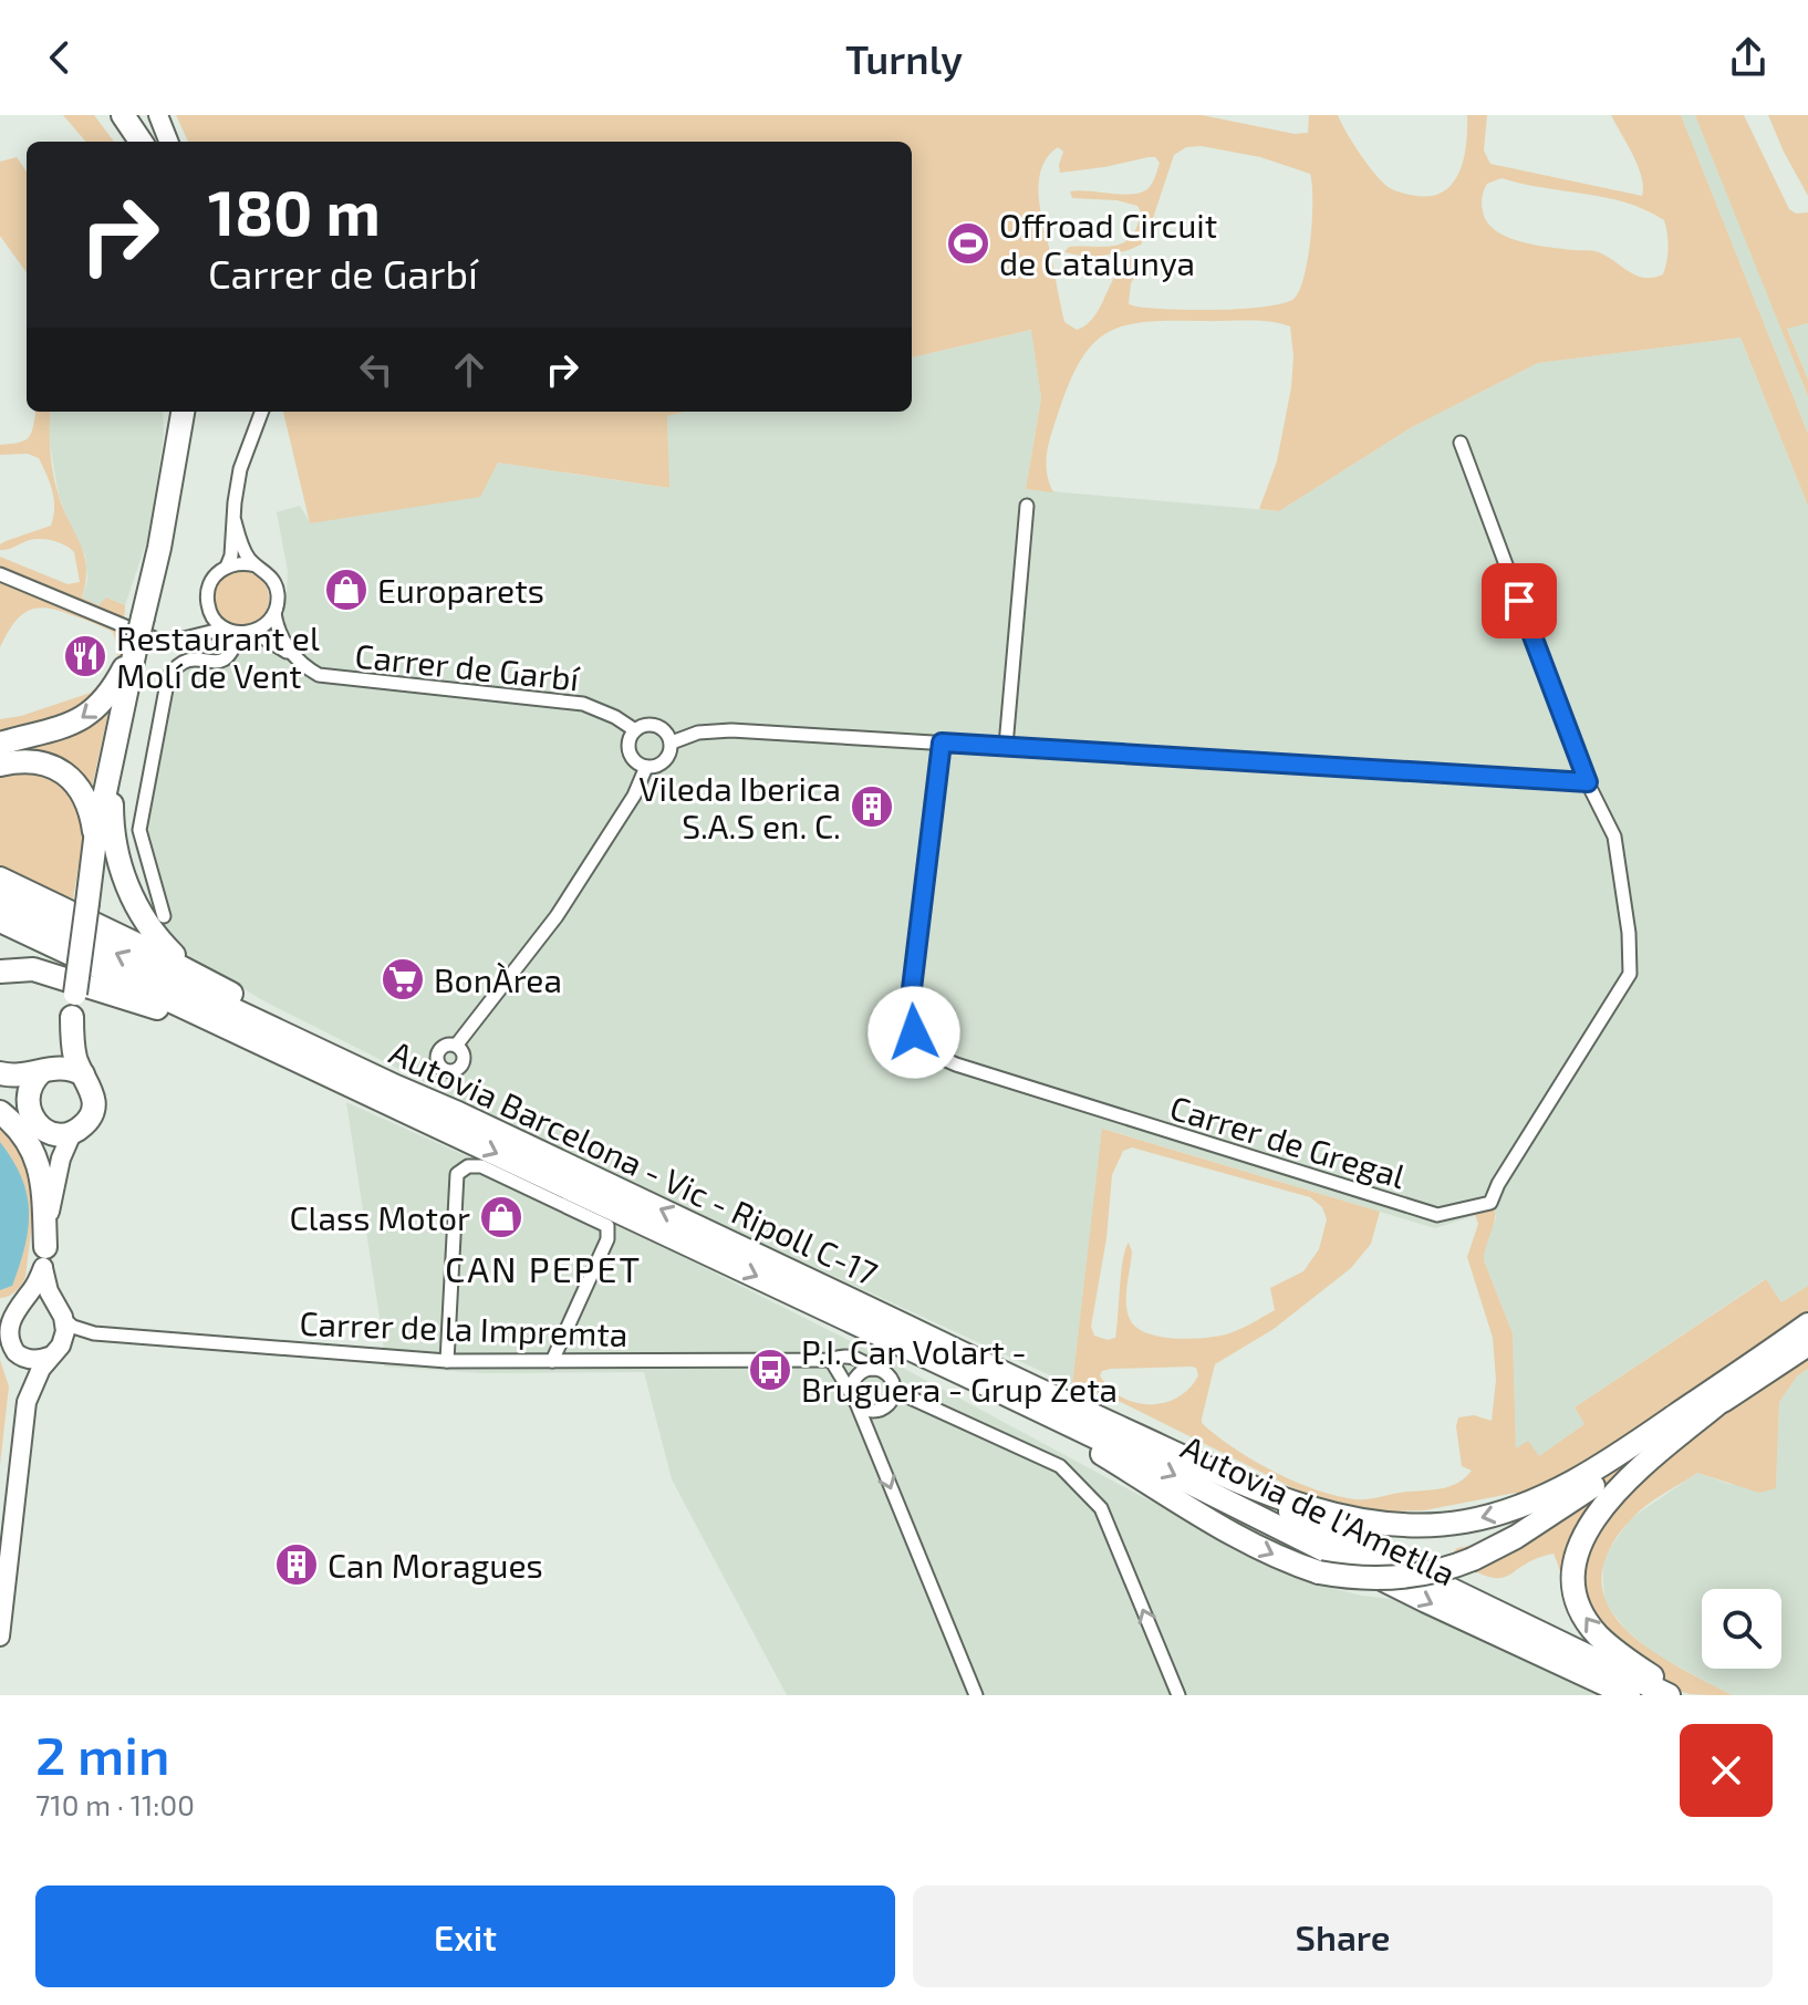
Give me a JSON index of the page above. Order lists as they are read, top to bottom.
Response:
{
  "streets": {
    "highway": ["Autovia Barcelona - Vic - Ripoll C-17", "Autovia de l'Ametlla"],
    "street": ["Carrer de Garbí", "Carrer de Gregal", "Carrer de la Impremta"]
  },
  "crossings": [
    ["Autovia Barcelona - Vic - Ripoll C-17", "Autovia de l'Ametlla"]
  ],
  "districts": ["CAN PEPET"],
  "places": {
    "sports": ["Offroad Circuit de Catalunya"],
    "shop": ["Europarets", "Class Motor"],
    "restaurant": ["Restaurant el Molí de Vent"],
    "building": ["Vileda Iberica S.A.S en. C.", "Can Moragues"],
    "supermarket": ["BonÀrea"],
    "bus stop": ["P.I. Can Volart - Bruguera - Grup Zeta"]
  },
  "page": {
    "header": "Turnly",
    "turn": ["180 m", "Carrer de Garbí"],
    "heading": ["2 min", "710 m · 11:00"],
    "buttons": ["Exit", "Share"]
  }
}
